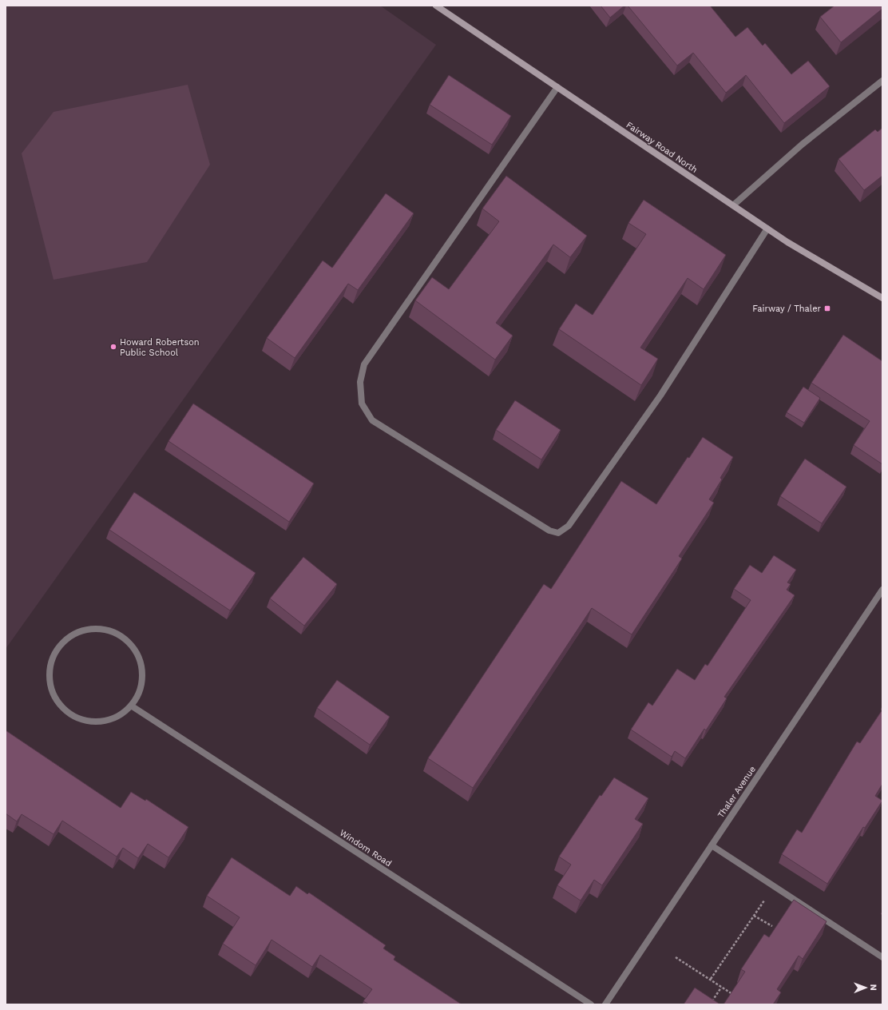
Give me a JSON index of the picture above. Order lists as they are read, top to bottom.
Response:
{
  "streets": {
    "main road": ["Fairway Road North"],
    "street": ["Thaler Avenue", "Windom Road"]
  },
  "places": {
    "transit": ["Fairway / Thaler"],
    "other": ["Howard Robertson Public School"]
  },
  "north": "right"
}
